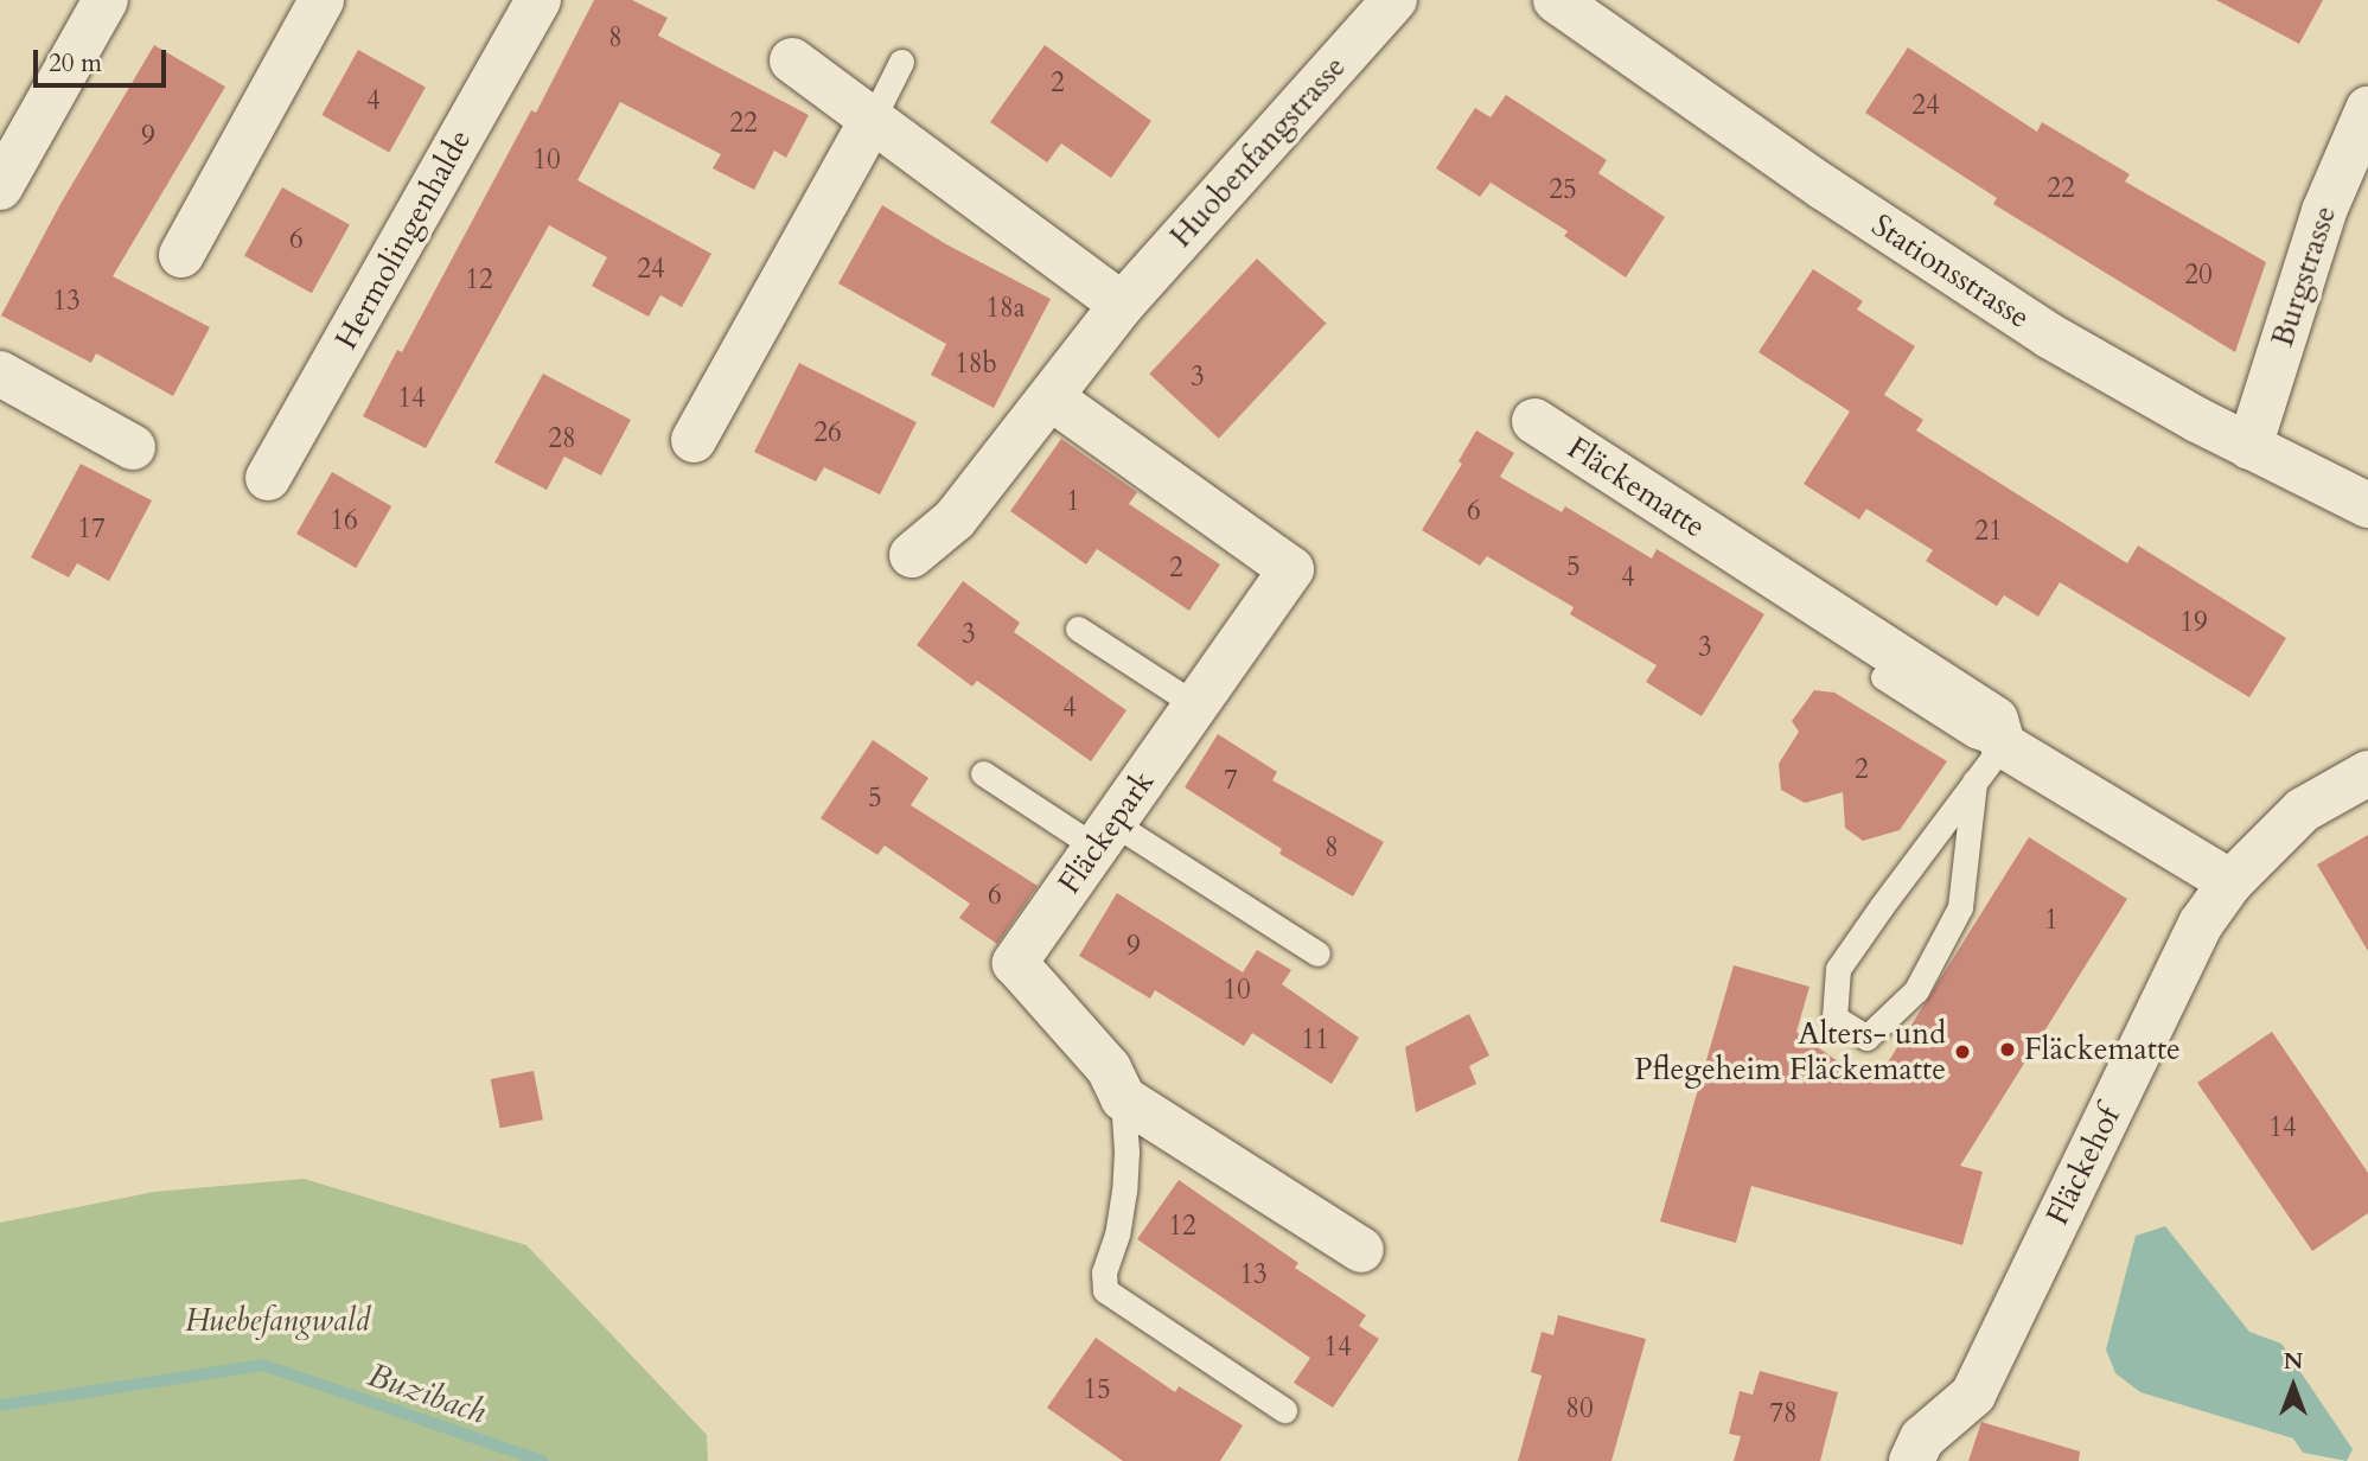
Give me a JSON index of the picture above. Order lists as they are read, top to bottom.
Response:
{
  "streets": {
    "street": [
      "Huobenfangstrasse",
      "Hermolingenhalde",
      "Stationsstrasse",
      "Burgstrasse",
      "Fläckematte",
      "Fläckepark",
      "Fläckehof"
    ]
  },
  "crossings": [
    ["Huobenfangstrasse", "Fläckepark"],
    ["Stationsstrasse", "Burgstrasse"],
    ["Fläckematte", "Fläckehof"]
  ],
  "water": ["Buzibach"],
  "parks": ["Huebefangwald"],
  "places": ["Fläckematte", "Alters- und Pflegeheim Fläckematte"],
  "house_numbers": [
    "8",
    "2",
    "4",
    "24",
    "22",
    "9",
    "10",
    "22",
    "25",
    "6",
    "24",
    "20",
    "12",
    "13",
    "18a",
    "18b",
    "3",
    "14",
    "26",
    "28",
    "1",
    "6",
    "16",
    "17",
    "21",
    "5",
    "2",
    "4",
    "19",
    "3",
    "3",
    "4",
    "2",
    "7",
    "5",
    "8",
    "6",
    "1",
    "9",
    "10",
    "11",
    "14",
    "12",
    "13",
    "14",
    "15",
    "80",
    "78"
  ],
  "scale_bar": "20 m",
  "north": "top"
}
